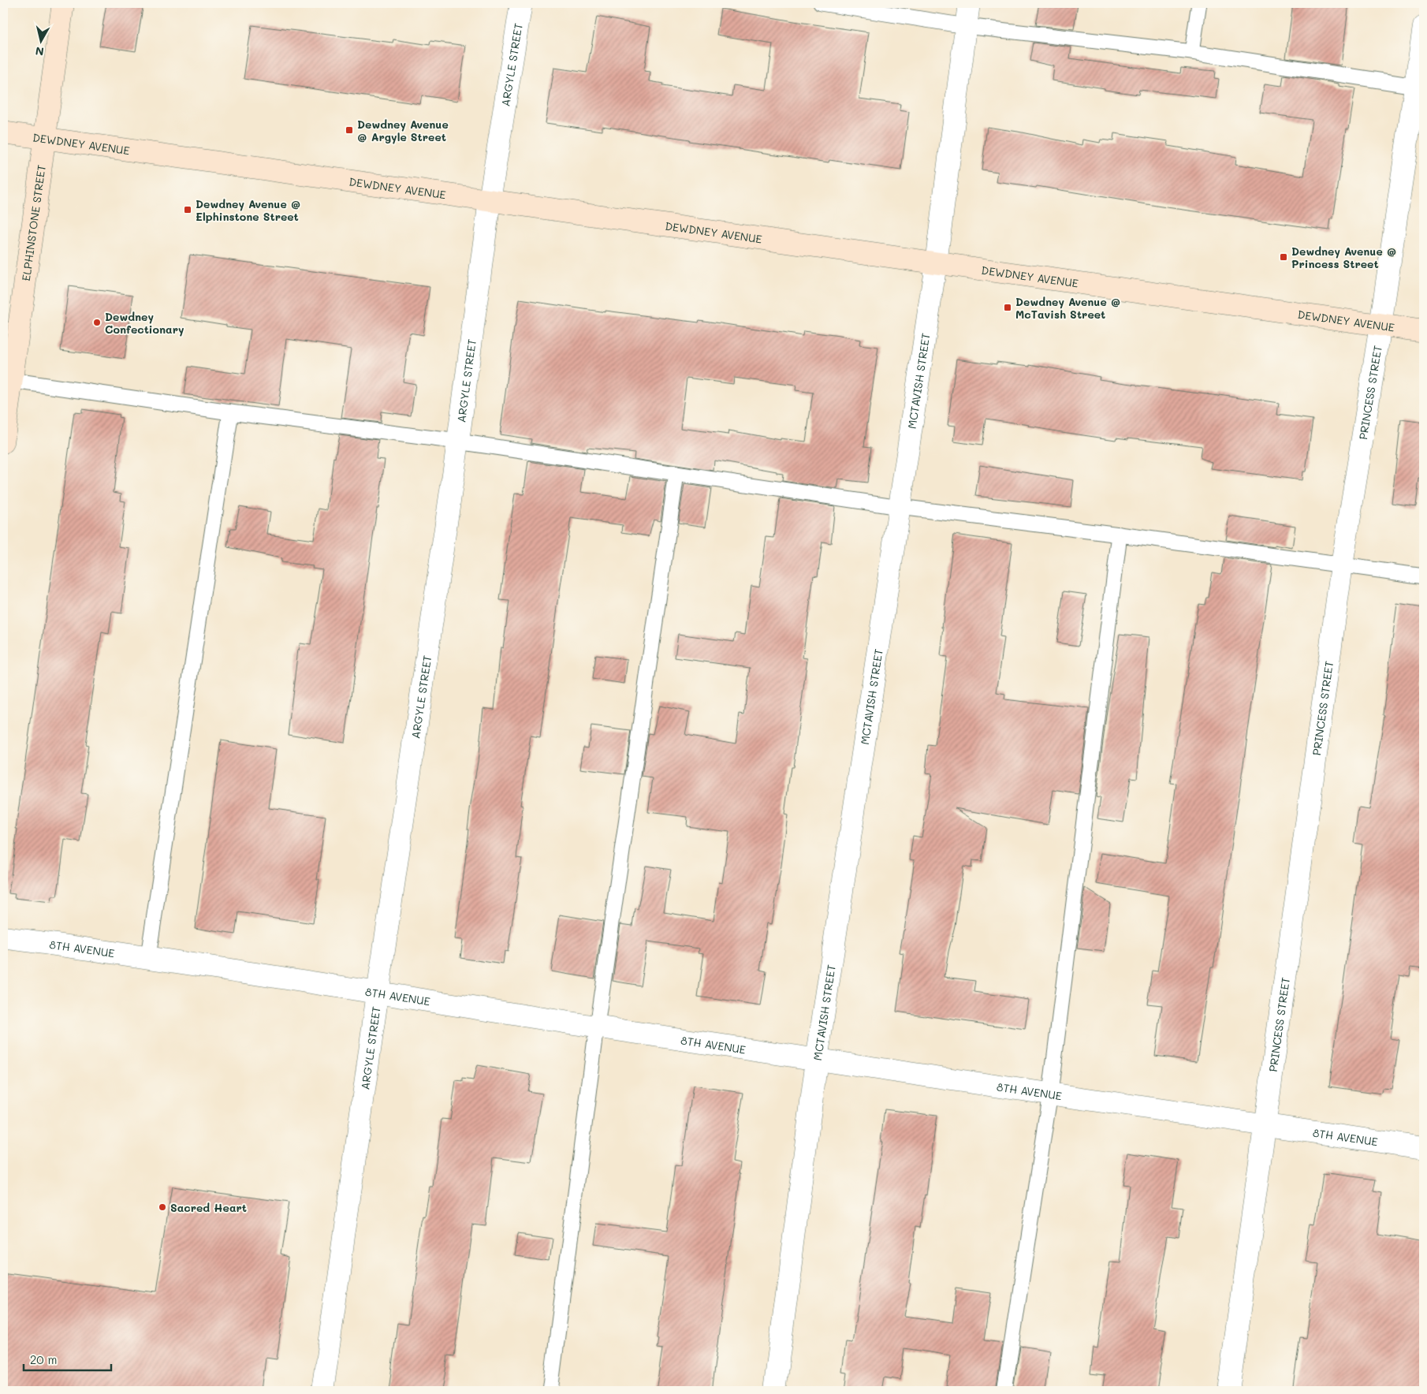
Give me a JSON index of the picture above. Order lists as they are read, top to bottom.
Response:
{
  "streets": {
    "main road": ["DEWDNEY AVENUE", "ELPHINSTONE STREET"],
    "street": [
      "ARGYLE STREET",
      "MCTAVISH STREET",
      "PRINCESS STREET",
      "8TH AVENUE"
    ]
  },
  "crossings": [
    ["ARGYLE STREET", "DEWDNEY AVENUE"],
    ["ARGYLE STREET", "8TH AVENUE"],
    ["DEWDNEY AVENUE", "ELPHINSTONE STREET"],
    ["DEWDNEY AVENUE", "MCTAVISH STREET"],
    ["DEWDNEY AVENUE", "PRINCESS STREET"],
    ["MCTAVISH STREET", "8TH AVENUE"],
    ["PRINCESS STREET", "8TH AVENUE"]
  ],
  "places": {
    "transit": [
      "Dewdney Avenue @ Argyle Street",
      "Dewdney Avenue @ Elphinstone Street",
      "Dewdney Avenue @ Princess Street",
      "Dewdney Avenue @ McTavish Street"
    ],
    "other": ["Dewdney Confectionary", "Sacred Heart"]
  },
  "scale_bar": "20 m",
  "north": "bottom"
}
